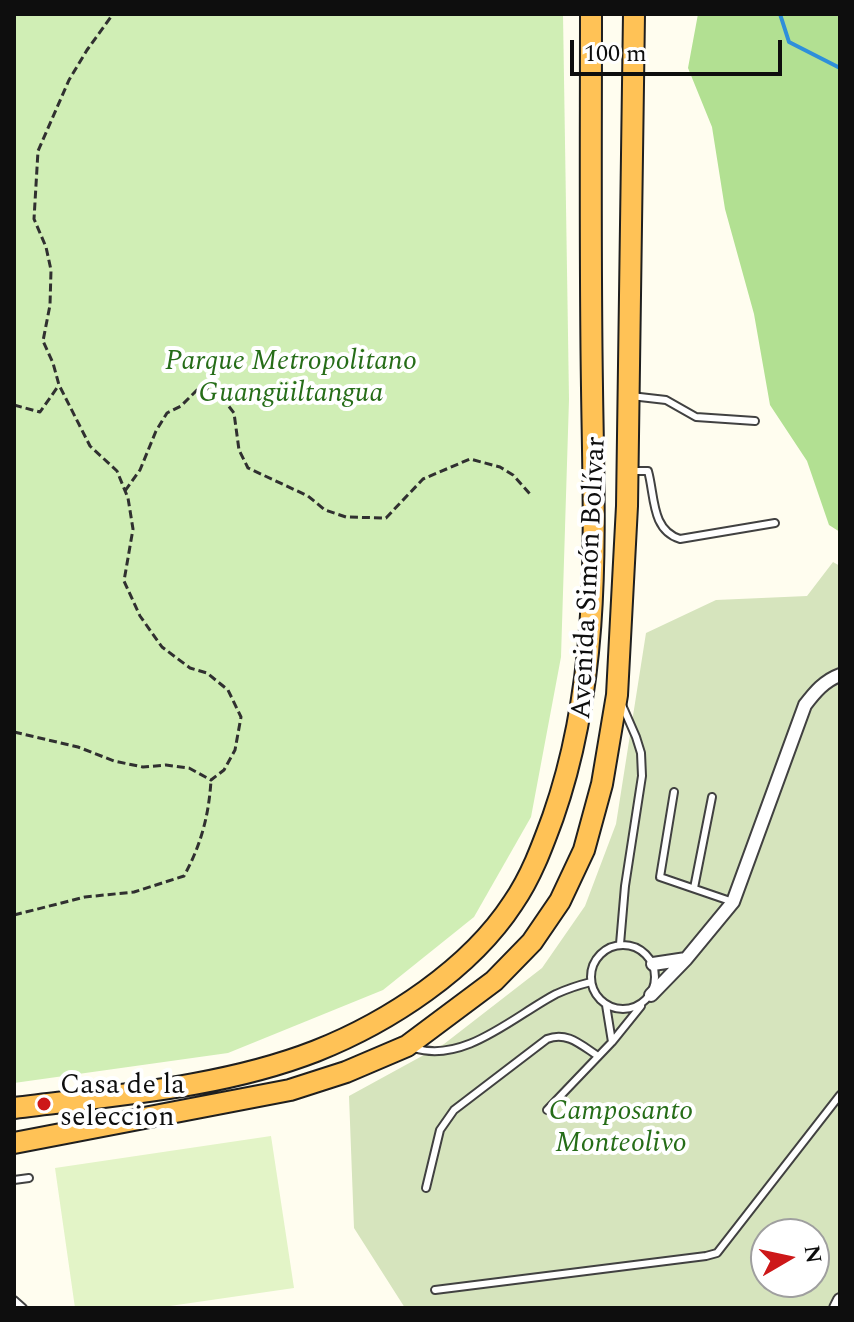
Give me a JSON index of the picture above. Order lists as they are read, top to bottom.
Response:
{
  "streets": {
    "highway": ["Avenida Simón Bolívar"]
  },
  "parks": ["Parque Metropolitano Guangüiltangua", "Camposanto Monteolivo"],
  "places": ["Casa de la seleccion"],
  "scale_bar": "100 m",
  "north": "right"
}
